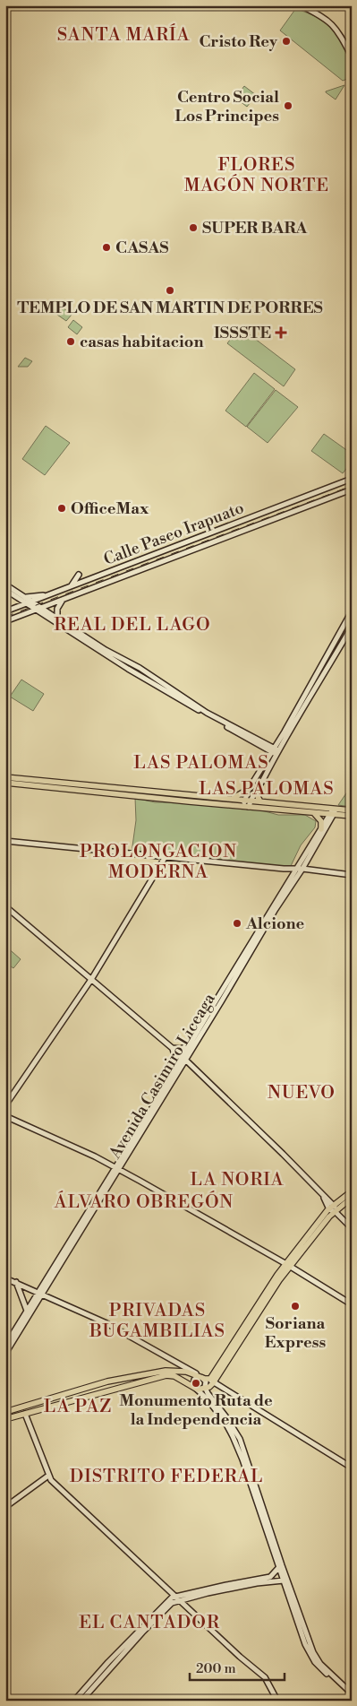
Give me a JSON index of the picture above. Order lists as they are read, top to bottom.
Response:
{
  "streets": {
    "main road": ["Calle Paseo Irapuato", "Avenida Casimiro Liceaga"]
  },
  "districts": [
    "SANTA MARÍA",
    "FLORES MAGÓN NORTE",
    "REAL DEL LAGO",
    "LAS PALOMAS",
    "LAS PALOMAS",
    "PROLONGACION MODERNA",
    "NUEVO",
    "LA NORIA",
    "ÁLVARO OBREGÓN",
    "PRIVADAS BUGAMBILIAS",
    "LA PAZ",
    "DISTRITO FEDERAL",
    "EL CANTADOR"
  ],
  "places": {
    "other": [
      "Cristo Rey",
      "Centro Social Los Principes",
      "SUPER BARA",
      "CASAS",
      "TEMPLO DE SAN MARTIN DE PORRES",
      "casas habitacion",
      "OfficeMax",
      "Alcione",
      "Soriana Express",
      "Monumento Ruta de la Independencia"
    ],
    "health": ["ISSSTE"]
  },
  "scale_bar": "200 m"
}
